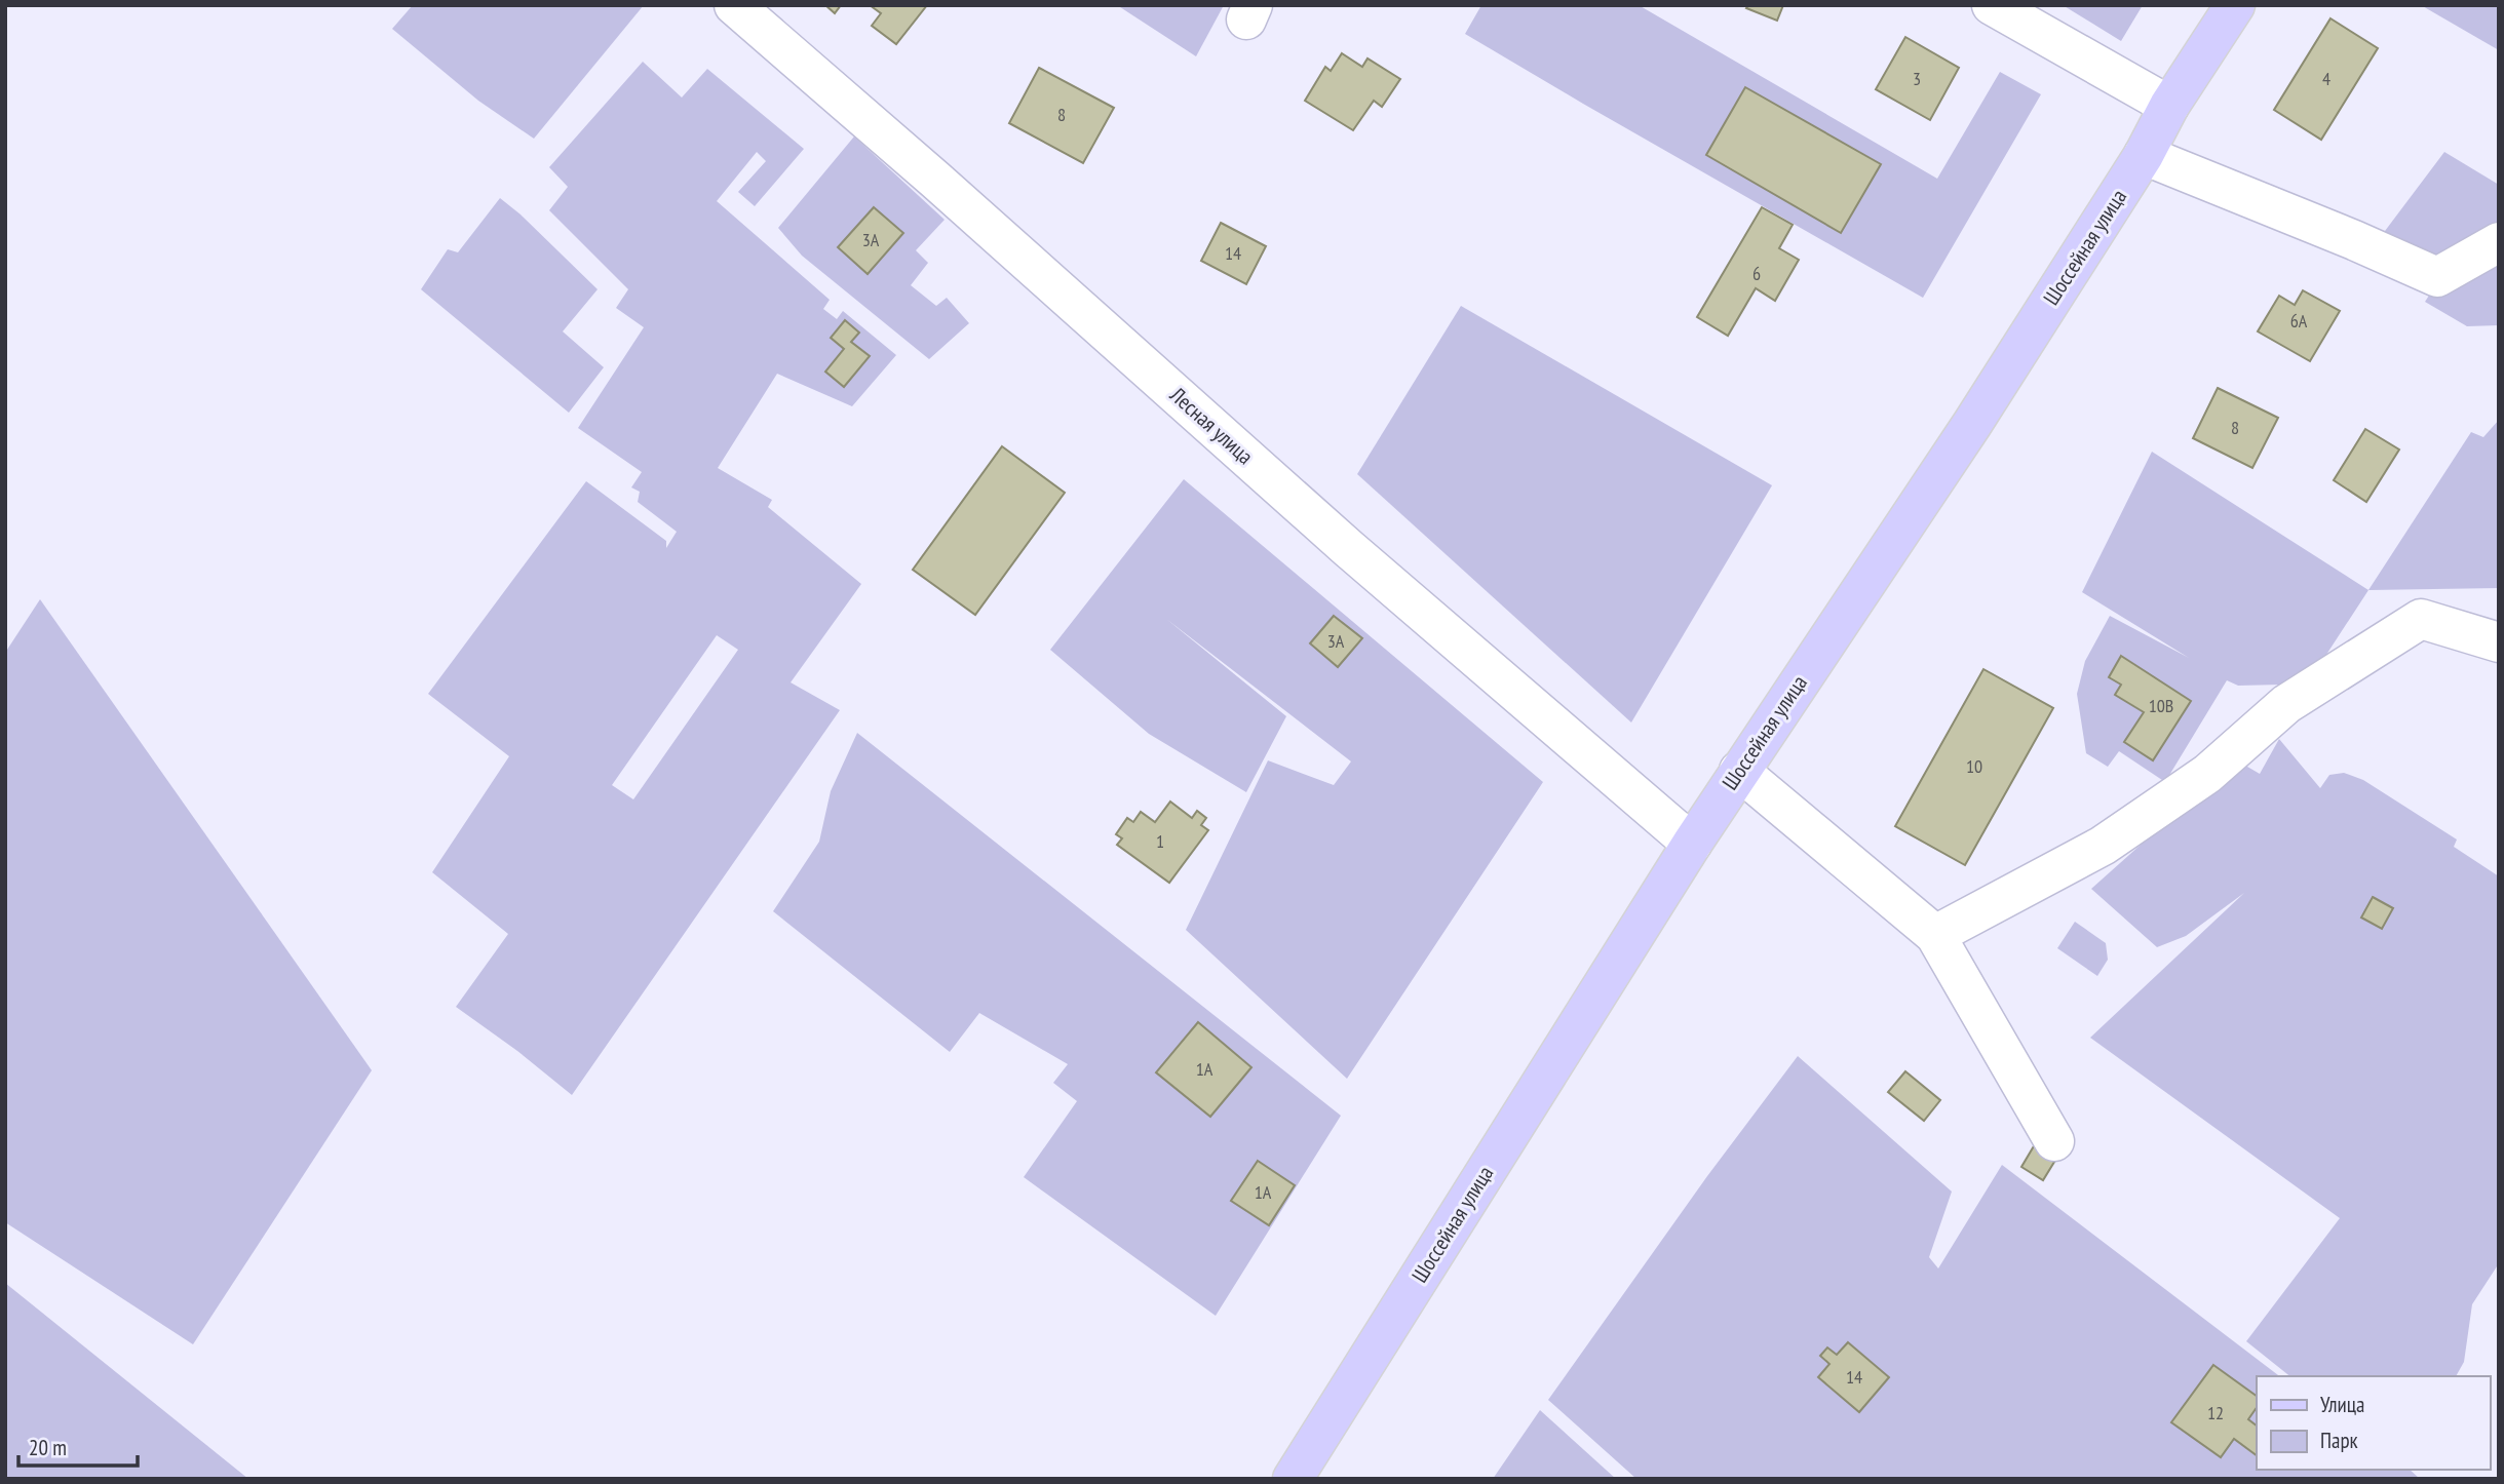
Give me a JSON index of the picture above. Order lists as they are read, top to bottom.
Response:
{
  "streets": {
    "main road": ["Шоссейная улица"],
    "street": ["Лесная улица"]
  },
  "crossings": [
    ["Шоссейная улица", "Лесная улица"]
  ],
  "house_numbers": [
    "3",
    "4",
    "8",
    "3А",
    "14",
    "6",
    "6А",
    "8",
    "3А",
    "10В",
    "10",
    "1",
    "1А",
    "1А",
    "14",
    "12"
  ],
  "legend": ["Улица", "Парк"],
  "scale_bar": "20 m"
}
